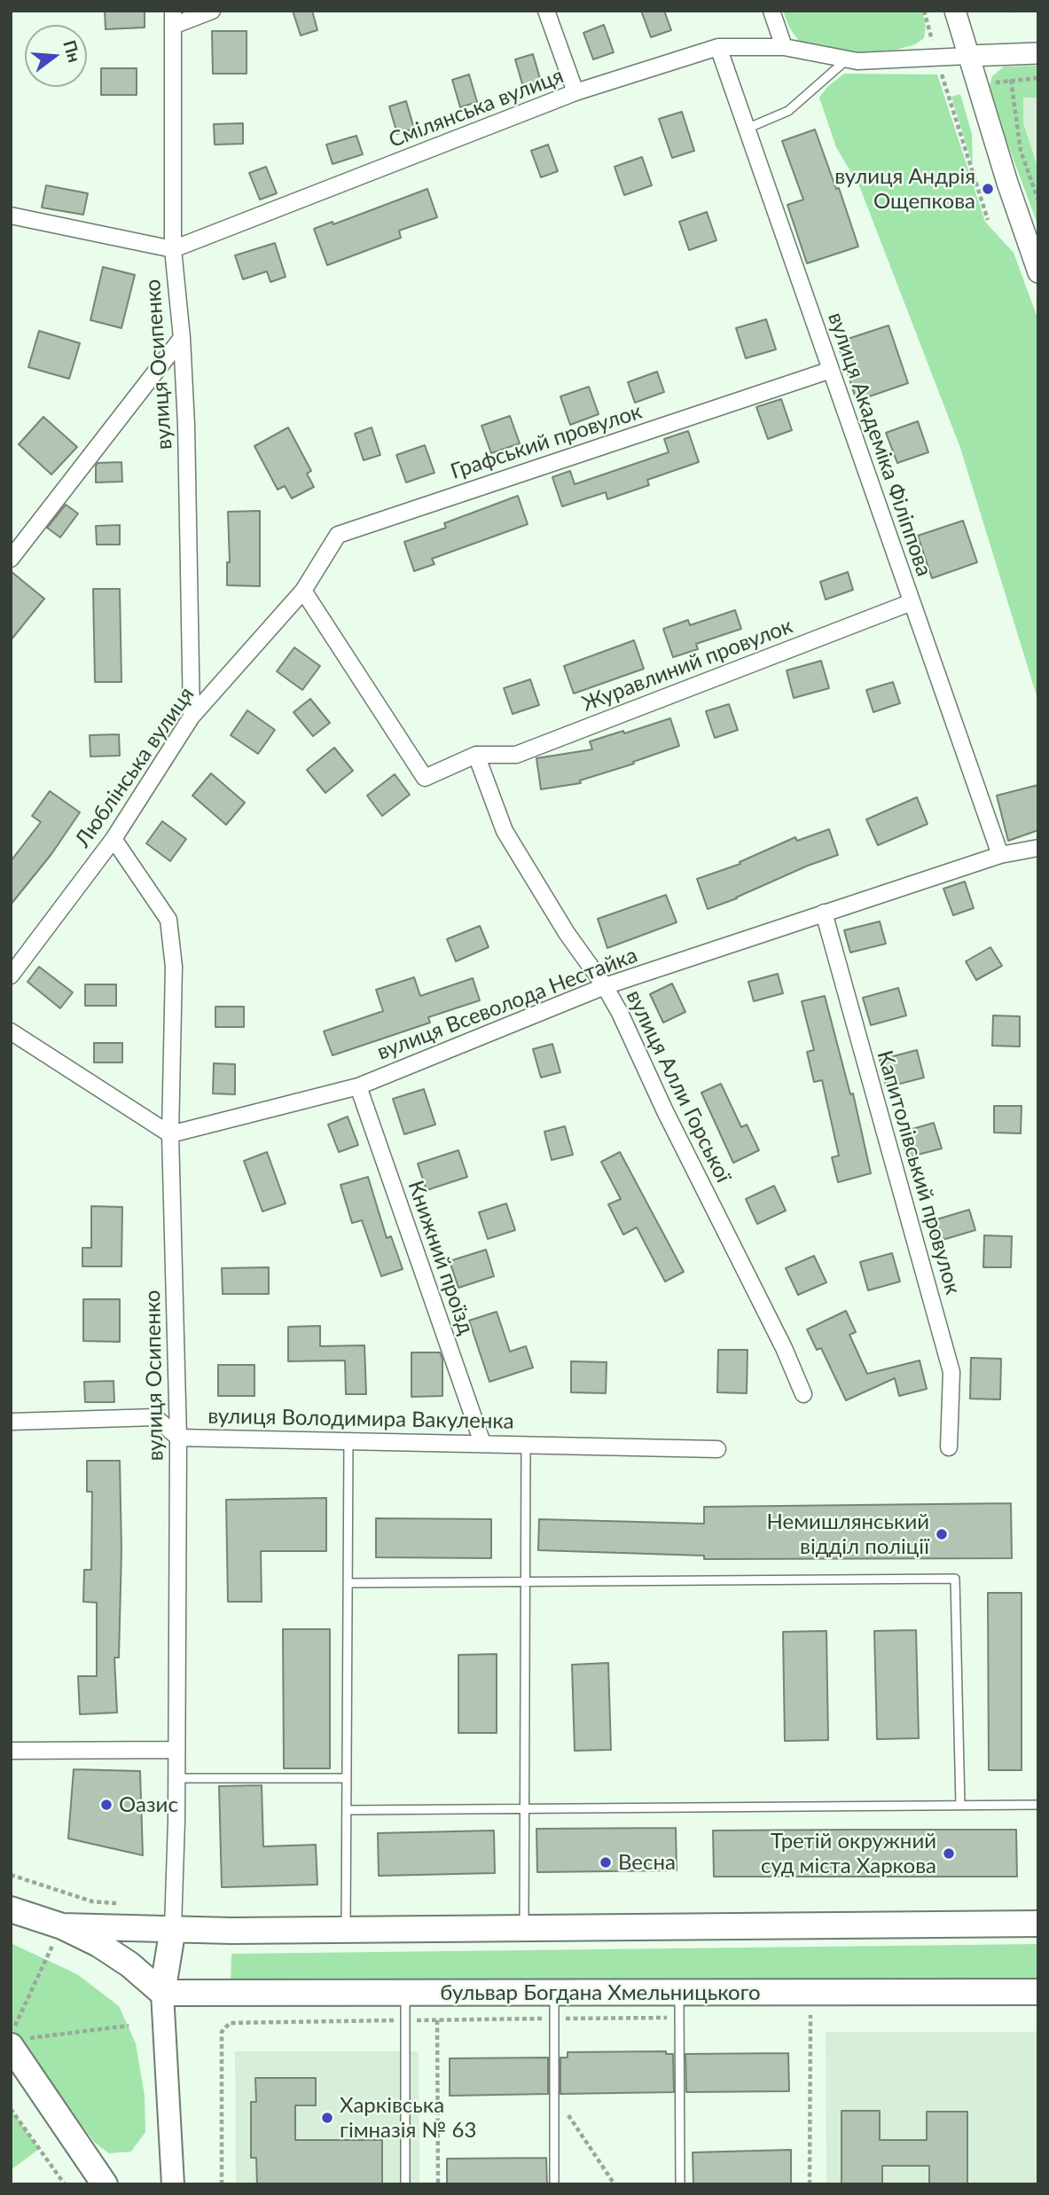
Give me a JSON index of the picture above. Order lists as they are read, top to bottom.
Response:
{
  "streets": {
    "main road": ["бульвар Богдана Хмельницького"],
    "street": [
      "Смілянська вулиця",
      "вулиця Осипенко",
      "Графський провулок",
      "вулиця Академіка Філіппова",
      "Журавлиний провулок",
      "Люблінська вулиця",
      "вулиця Всеволода Нестайка",
      "вулиця Алли Горської",
      "Капитолівський провулок",
      "Книжний проїзд",
      "вулиця Володимира Вакуленка"
    ]
  },
  "crossings": [
    ["Смілянська вулиця", "вулиця Осипенко"],
    ["Смілянська вулиця", "вулиця Академіка Філіппова"],
    ["вулиця Осипенко", "Люблінська вулиця"],
    ["вулиця Осипенко", "вулиця Всеволода Нестайка"],
    ["вулиця Осипенко", "вулиця Володимира Вакуленка"],
    ["Графський провулок", "вулиця Академіка Філіппова"],
    ["Графський провулок", "Люблінська вулиця"],
    ["вулиця Академіка Філіппова", "Журавлиний провулок"],
    ["вулиця Академіка Філіппова", "вулиця Всеволода Нестайка"],
    ["Журавлиний провулок", "вулиця Алли Горської"],
    ["вулиця Всеволода Нестайка", "вулиця Алли Горської"],
    ["вулиця Всеволода Нестайка", "Капитолівський провулок"],
    ["вулиця Всеволода Нестайка", "Книжний проїзд"],
    ["Книжний проїзд", "вулиця Володимира Вакуленка"]
  ],
  "places": [
    "вулиця Андрія Ощепкова",
    "Немишлянський відділ поліції",
    "Оазис",
    "Третій окружний суд міста Харкова",
    "Весна",
    "Харківська гімназія № 63"
  ],
  "north": "right"
}
